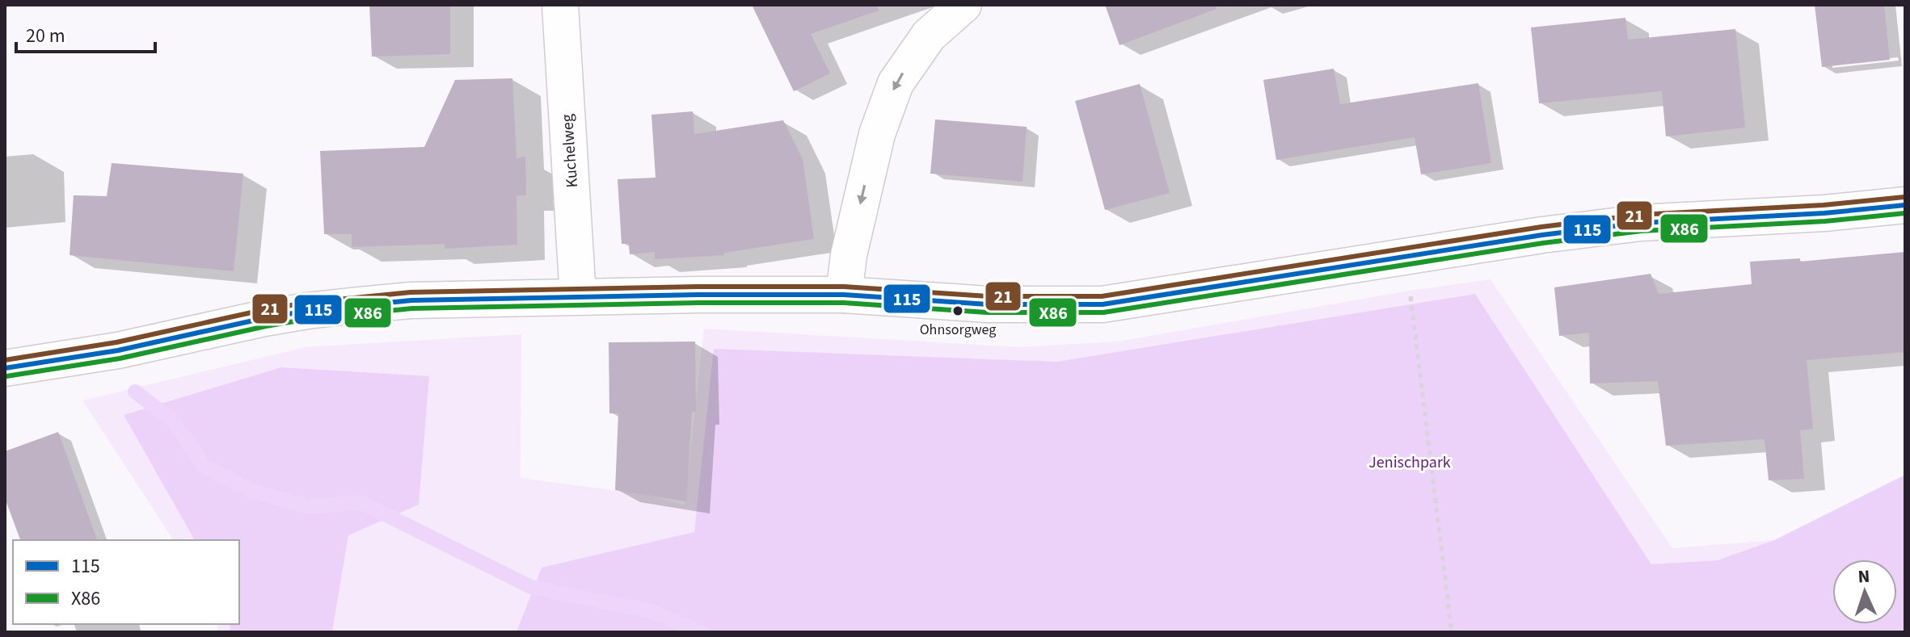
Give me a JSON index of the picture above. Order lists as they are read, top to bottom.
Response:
{
  "streets": {
    "street": ["Kuchelweg"]
  },
  "parks": ["Jenischpark"],
  "places": ["Ohnsorgweg"],
  "lines": ["transit line 21", "transit line 115", "transit line X86"],
  "legend": ["115", "X86"],
  "scale_bar": "20 m",
  "north": "top"
}
